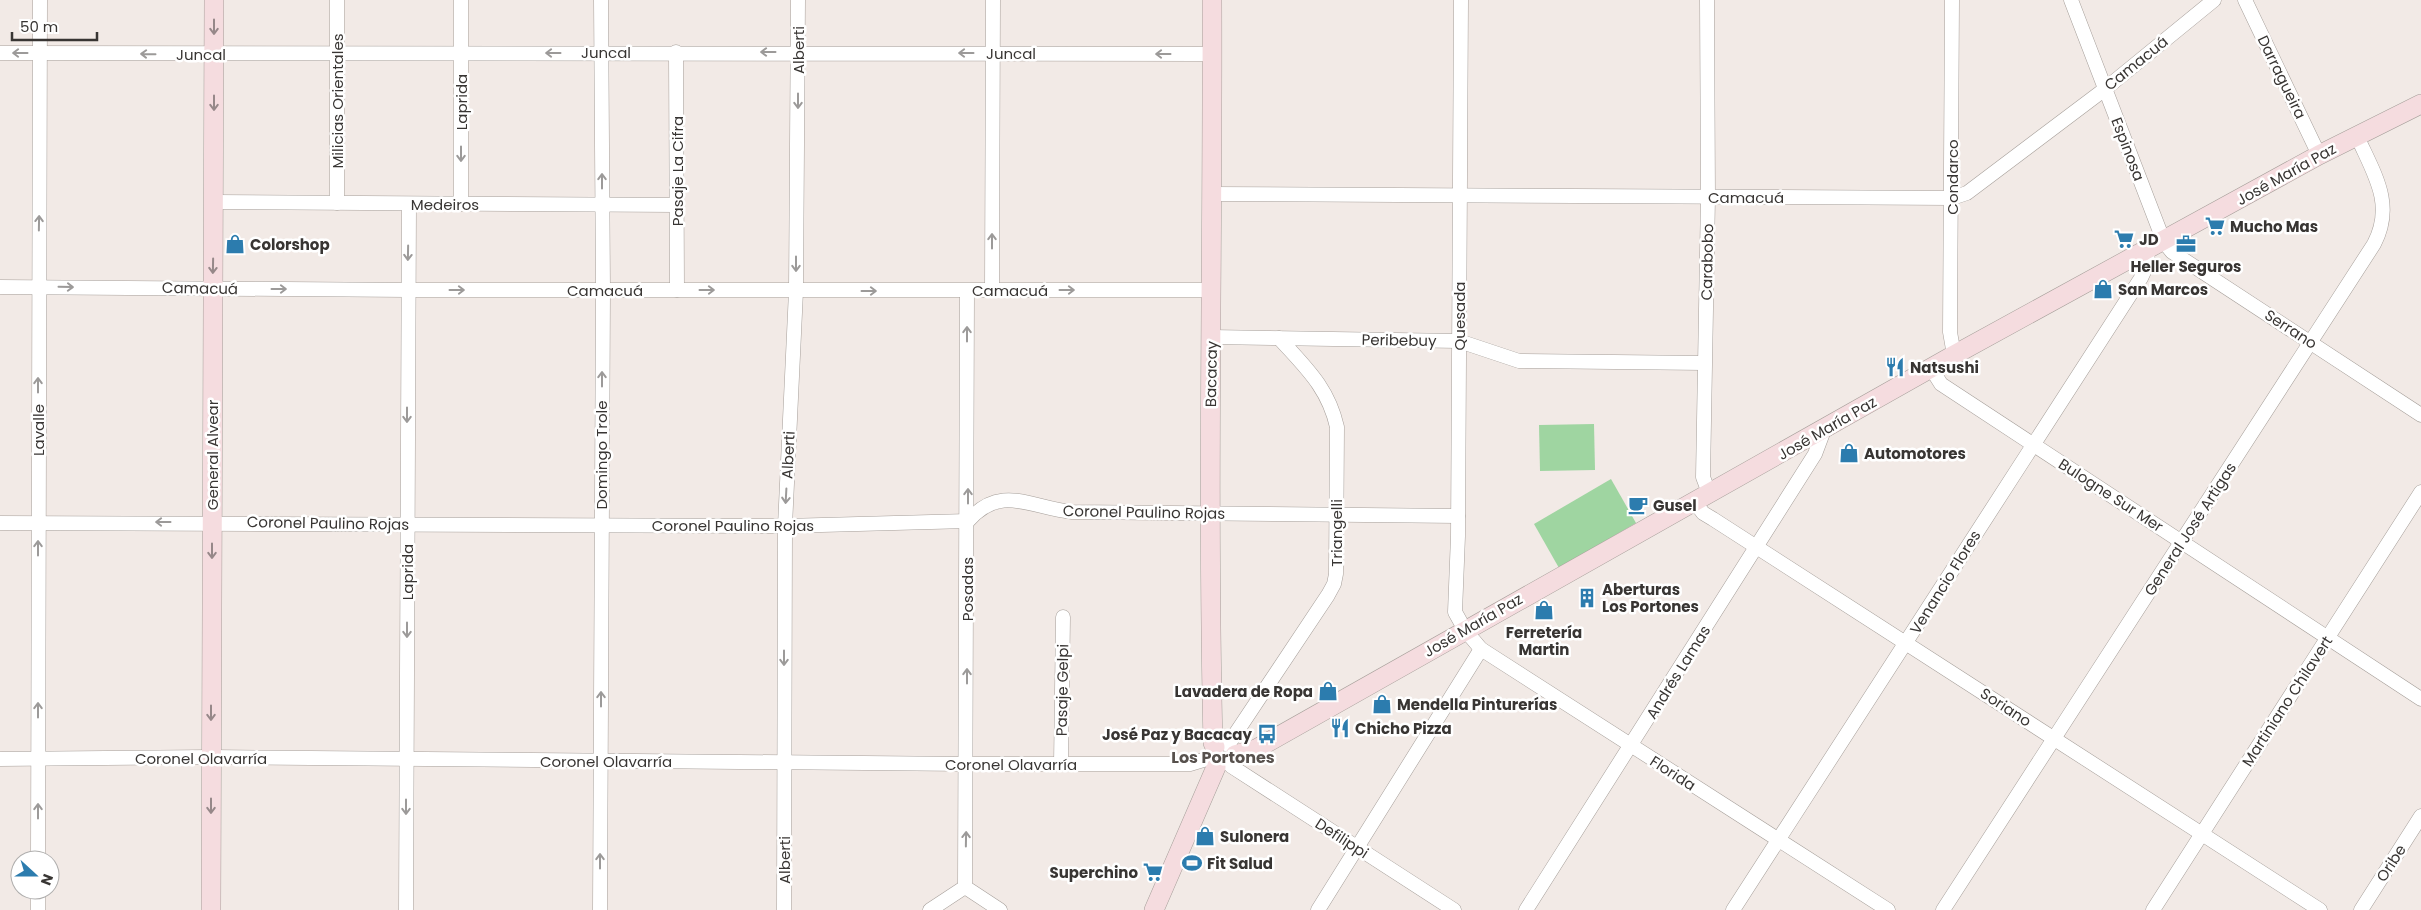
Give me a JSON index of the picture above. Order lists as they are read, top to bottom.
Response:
{
  "streets": {
    "street": [
      "Alberti",
      "Juncal",
      "Camacuá",
      "Darragueira",
      "Milicias Orientales",
      "Laprida",
      "Espinosa",
      "Pasaje La Cifra",
      "José María Paz",
      "Condarco",
      "Medeiros",
      "Carabobo",
      "Quesada",
      "Serrano",
      "Peribebuy",
      "Bacacay",
      "Lavalle",
      "General Alvear",
      "Domingo Trole",
      "Bulogne Sur Mer",
      "Coronel Paulino Rojas",
      "General José Artigas",
      "Triangelli",
      "Venancio Flores",
      "Posadas",
      "Andrés Lamas",
      "Pasaje Gelpi",
      "Martiniano Chilavert",
      "Soriano",
      "Coronel Olavarría",
      "Florida",
      "Defilippi",
      "Oribe"
    ]
  },
  "crossings": [
    ["Alberti", "Juncal"],
    ["Alberti", "Camacuá"],
    ["Alberti", "Coronel Paulino Rojas"],
    ["Alberti", "Coronel Olavarría"],
    ["Juncal", "Milicias Orientales"],
    ["Juncal", "Laprida"],
    ["Juncal", "Pasaje La Cifra"],
    ["Juncal", "Bacacay"],
    ["Juncal", "Lavalle"],
    ["Juncal", "General Alvear"],
    ["Juncal", "Domingo Trole"],
    ["Camacuá", "Laprida"],
    ["Camacuá", "Espinosa"],
    ["Camacuá", "Pasaje La Cifra"],
    ["Camacuá", "Condarco"],
    ["Camacuá", "Carabobo"],
    ["Camacuá", "Quesada"],
    ["Camacuá", "Bacacay"],
    ["Camacuá", "Lavalle"],
    ["Camacuá", "General Alvear"],
    ["Camacuá", "Domingo Trole"],
    ["Camacuá", "Posadas"],
    ["Darragueira", "José María Paz"],
    ["Milicias Orientales", "Medeiros"],
    ["Laprida", "Medeiros"],
    ["Laprida", "Coronel Paulino Rojas"],
    ["Laprida", "Coronel Olavarría"],
    ["Espinosa", "José María Paz"],
    ["Espinosa", "Serrano"],
    ["Espinosa", "Venancio Flores"],
    ["Pasaje La Cifra", "Medeiros"],
    ["José María Paz", "Condarco"],
    ["José María Paz", "Carabobo"],
    ["José María Paz", "Quesada"],
    ["José María Paz", "Serrano"],
    ["José María Paz", "Bacacay"],
    ["José María Paz", "Bulogne Sur Mer"],
    ["José María Paz", "General José Artigas"],
    ["José María Paz", "Triangelli"],
    ["José María Paz", "Venancio Flores"],
    ["José María Paz", "Andrés Lamas"],
    ["José María Paz", "Soriano"],
    ["José María Paz", "Coronel Olavarría"],
    ["José María Paz", "Florida"],
    ["José María Paz", "Defilippi"],
    ["Medeiros", "General Alvear"],
    ["Medeiros", "Domingo Trole"],
    ["Carabobo", "Peribebuy"],
    ["Carabobo", "Soriano"],
    ["Quesada", "Peribebuy"],
    ["Quesada", "Coronel Paulino Rojas"],
    ["Quesada", "Florida"],
    ["Serrano", "General José Artigas"],
    ["Serrano", "Venancio Flores"],
    ["Peribebuy", "Bacacay"],
    ["Peribebuy", "Triangelli"],
    ["Bacacay", "Coronel Paulino Rojas"],
    ["Bacacay", "Triangelli"],
    ["Bacacay", "Coronel Olavarría"],
    ["Bacacay", "Defilippi"],
    ["Lavalle", "Coronel Paulino Rojas"],
    ["Lavalle", "Coronel Olavarría"],
    ["General Alvear", "Coronel Paulino Rojas"],
    ["General Alvear", "Coronel Olavarría"],
    ["Domingo Trole", "Coronel Paulino Rojas"],
    ["Domingo Trole", "Coronel Olavarría"],
    ["Bulogne Sur Mer", "General José Artigas"],
    ["Bulogne Sur Mer", "Venancio Flores"],
    ["Bulogne Sur Mer", "Martiniano Chilavert"],
    ["Coronel Paulino Rojas", "Triangelli"],
    ["Coronel Paulino Rojas", "Posadas"],
    ["General José Artigas", "Soriano"],
    ["Triangelli", "Coronel Olavarría"],
    ["Triangelli", "Defilippi"],
    ["Venancio Flores", "Soriano"],
    ["Venancio Flores", "Florida"],
    ["Posadas", "Coronel Olavarría"],
    ["Andrés Lamas", "Soriano"],
    ["Andrés Lamas", "Florida"],
    ["Pasaje Gelpi", "Coronel Olavarría"],
    ["Martiniano Chilavert", "Soriano"],
    ["Coronel Olavarría", "Defilippi"]
  ],
  "one_way": [
    "Alberti",
    "Juncal",
    "Camacuá",
    "Laprida",
    "Lavalle",
    "General Alvear",
    "Domingo Trole",
    "Posadas"
  ],
  "districts": ["Los Portones"],
  "places": {
    "supermarket": ["Mucho Mas", "JD", "Superchino"],
    "shop": [
      "Colorshop",
      "San Marcos",
      "Automotores",
      "Ferretería Martin",
      "Lavadera de Ropa",
      "Mendella Pinturerías",
      "Sulonera"
    ],
    "office": ["Heller Seguros"],
    "restaurant": ["Natsushi", "Chicho Pizza"],
    "cafe": ["Gusel"],
    "building": ["Aberturas Los Portones"],
    "bus stop": ["José Paz y Bacacay"],
    "sports": ["Fit Salud"]
  },
  "scale_bar": "50 m",
  "north": "right"
}
